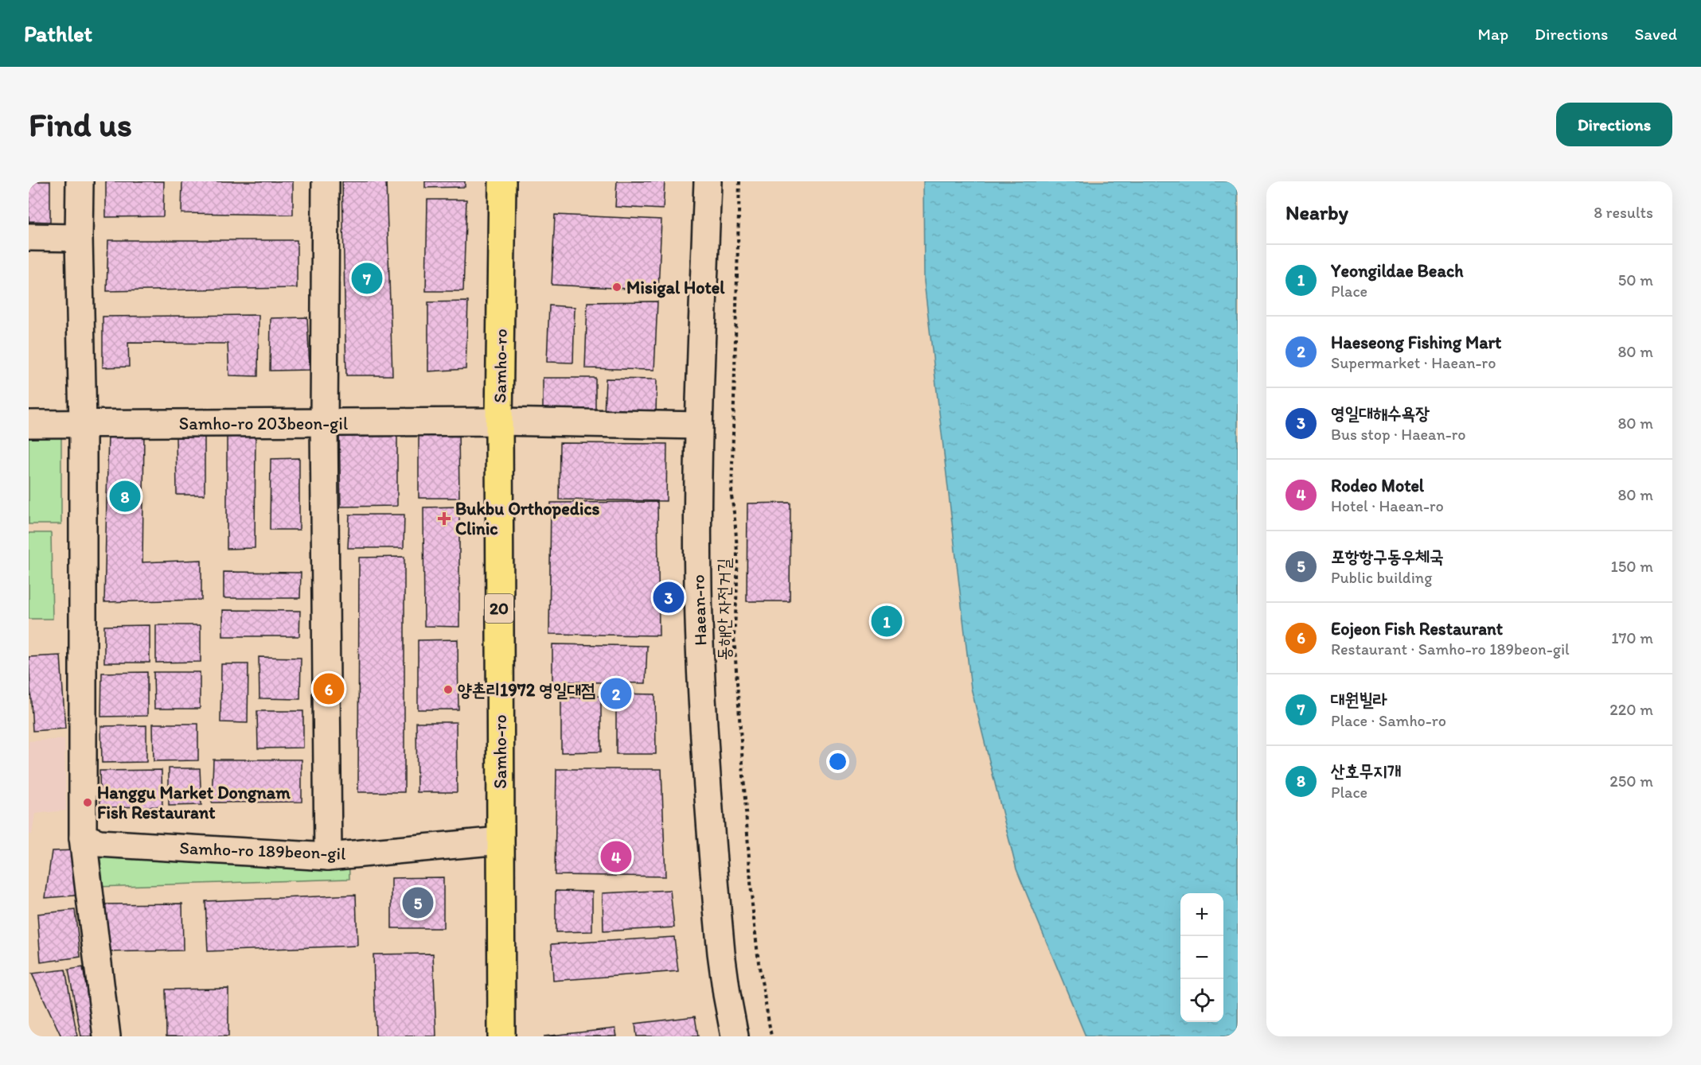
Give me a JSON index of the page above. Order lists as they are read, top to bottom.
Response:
{
  "streets": {
    "main road": ["Samho-ro", "20"],
    "street": ["Samho-ro 203beon-gil", "Haean-ro", "Samho-ro 189beon-gil"],
    "path": ["동해안 자전거길"]
  },
  "crossings": [
    ["Samho-ro", "Samho-ro 203beon-gil"],
    ["Samho-ro", "Samho-ro 189beon-gil"],
    ["Samho-ro 203beon-gil", "Haean-ro"]
  ],
  "places": {
    "other": ["Misigal Hotel", "양촌리1972 영일대점", "Hanggu Market Dongnam Fish Restaurant"],
    "health": ["Bukbu Orthopedics Clinic"]
  },
  "page": {
    "header": "Pathlet",
    "nav": ["Map", "Directions", "Saved"],
    "buttons": "Directions",
    "title": "Find us",
    "heading": ["Nearby", "8 results"],
    "list": [
      {
        "mark": "1",
        "name": "Yeongildae Beach",
        "note": "Place",
        "value": "50 m"
      },
      {
        "mark": "2",
        "name": "Haeseong Fishing Mart",
        "note": "Supermarket · Haean-ro",
        "value": "80 m"
      },
      {
        "mark": "3",
        "name": "영일대해수욕장",
        "note": "Bus stop · Haean-ro",
        "value": "80 m"
      },
      {
        "mark": "4",
        "name": "Rodeo Motel",
        "note": "Hotel · Haean-ro",
        "value": "80 m"
      },
      {
        "mark": "5",
        "name": "포항항구동우체국",
        "note": "Public building",
        "value": "150 m"
      },
      {
        "mark": "6",
        "name": "Eojeon Fish Restaurant",
        "note": "Restaurant · Samho-ro 189beon-gil",
        "value": "170 m"
      },
      {
        "mark": "7",
        "name": "대원빌라",
        "note": "Place · Samho-ro",
        "value": "220 m"
      },
      {
        "mark": "8",
        "name": "산호무지개",
        "note": "Place",
        "value": "250 m"
      }
    ],
    "pins": [
      "7",
      "8",
      "3",
      "1",
      "6",
      "2",
      "4",
      "5"
    ],
    "map_buttons": ["+", "−"]
  }
}
